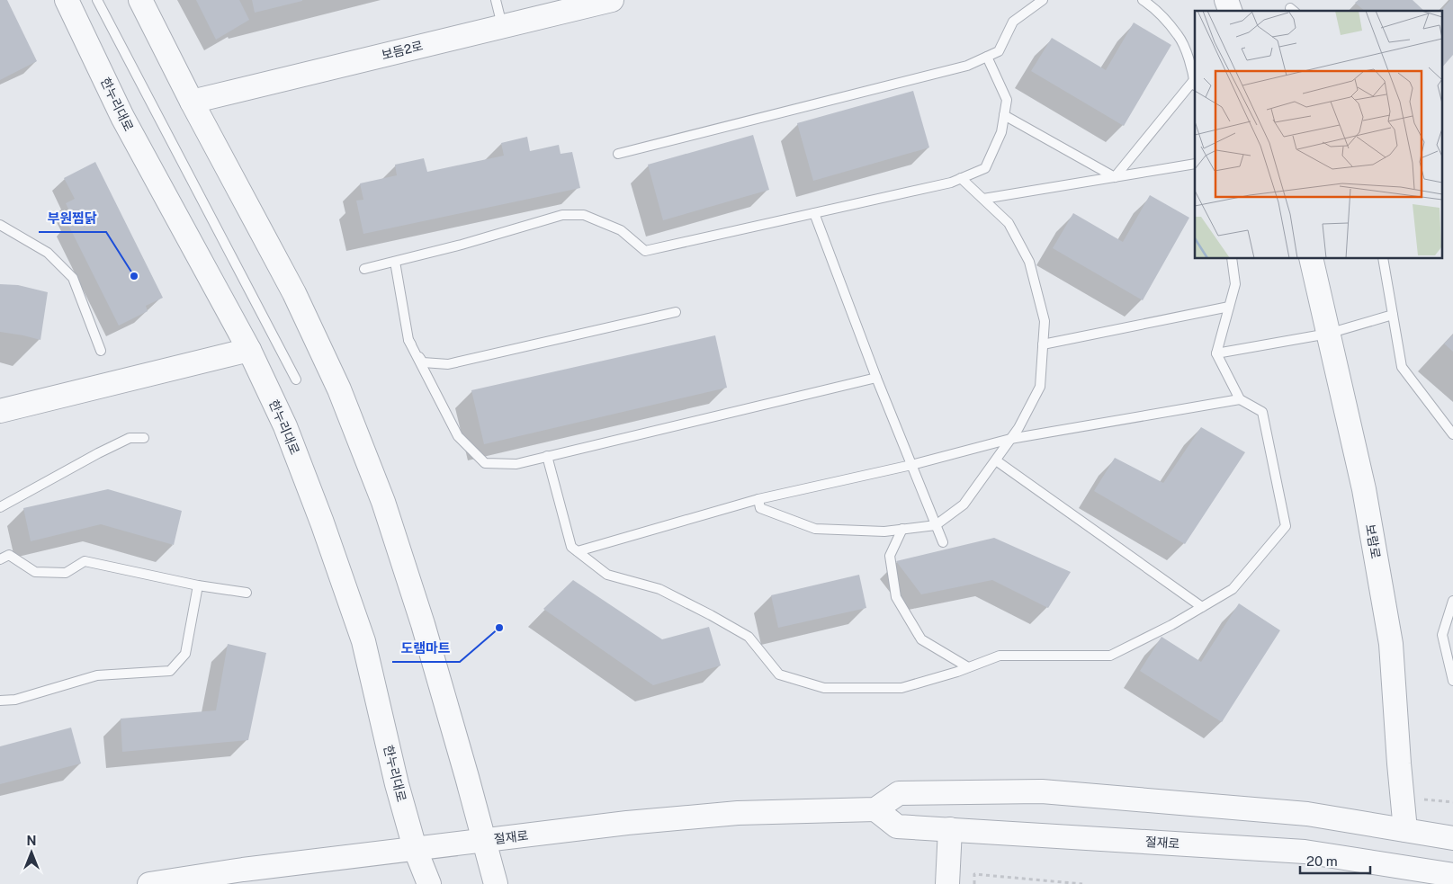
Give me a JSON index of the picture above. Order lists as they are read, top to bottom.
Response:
{
  "streets": {
    "street": [
      "보듬2로",
      "한누리대로",
      "보람로",
      "절재로"
    ]
  },
  "crossings": [
    ["한누리대로", "절재로"]
  ],
  "places": ["부원찜닭", "도램마트"],
  "scale_bar": "20 m",
  "north": "top"
}
